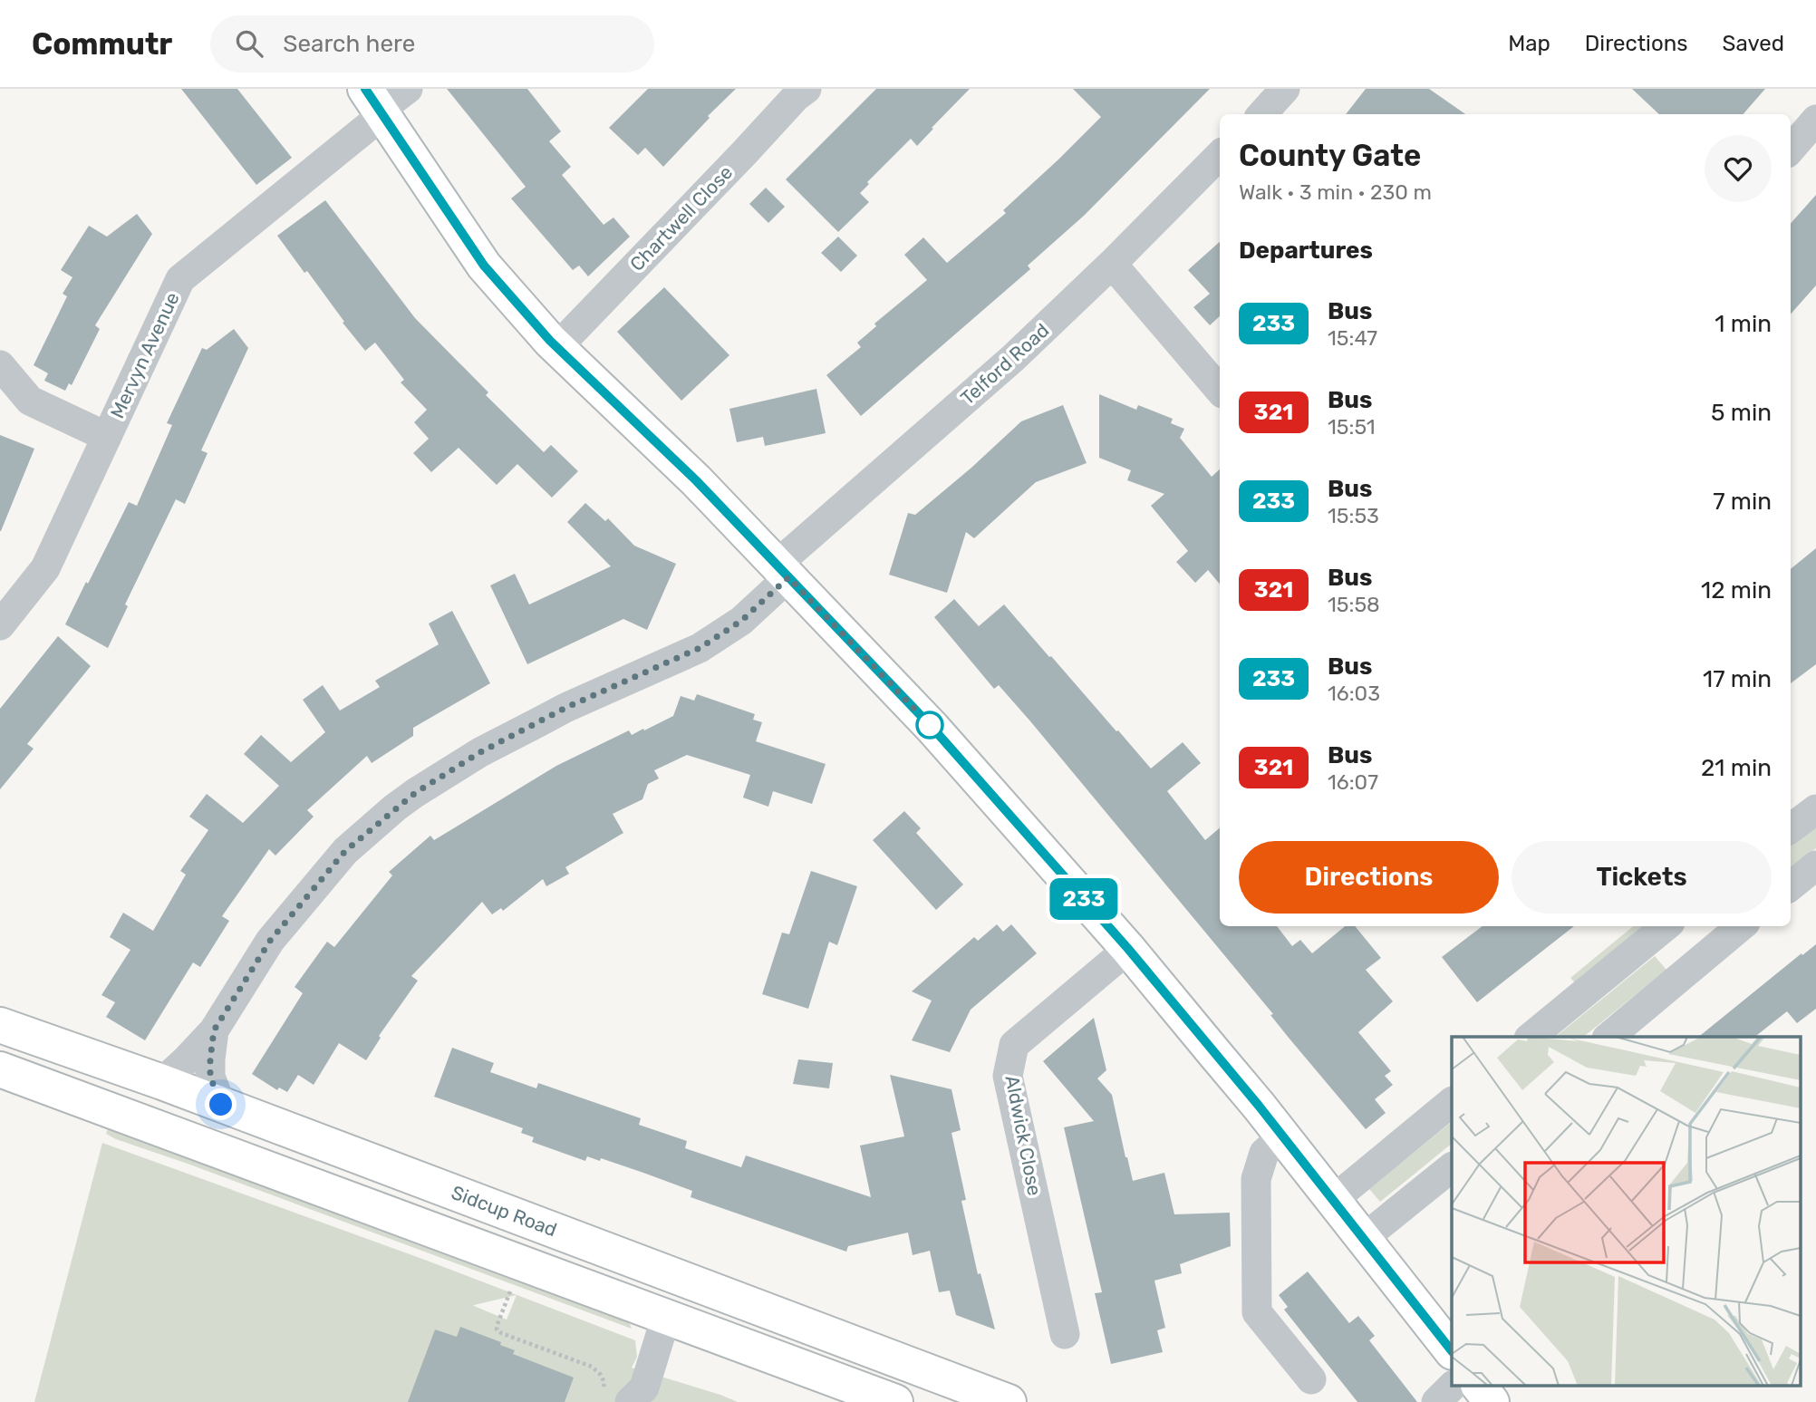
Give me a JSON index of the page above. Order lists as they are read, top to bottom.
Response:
{
  "streets": {
    "main road": ["Sidcup Road"],
    "street": [
      "Chartwell Close",
      "Mervyn Avenue",
      "Telford Road",
      "Aldwick Close"
    ]
  },
  "lines": ["bus line 233"],
  "page": {
    "header": "Commutr",
    "search": "Search here",
    "nav": ["Map", "Directions", "Saved"],
    "on_map": "233",
    "heading": [
      ["County Gate", "Walk · 3 min · 230 m"],
      "Departures"
    ],
    "list": [
      {
        "mark": "233",
        "name": "Bus",
        "note": "15:47",
        "value": "1 min"
      },
      {
        "mark": "321",
        "name": "Bus",
        "note": "15:51",
        "value": "5 min"
      },
      {
        "mark": "233",
        "name": "Bus",
        "note": "15:53",
        "value": "7 min"
      },
      {
        "mark": "321",
        "name": "Bus",
        "note": "15:58",
        "value": "12 min"
      },
      {
        "mark": "233",
        "name": "Bus",
        "note": "16:03",
        "value": "17 min"
      },
      {
        "mark": "321",
        "name": "Bus",
        "note": "16:07",
        "value": "21 min"
      }
    ],
    "buttons": ["Directions", "Tickets"]
  }
}
